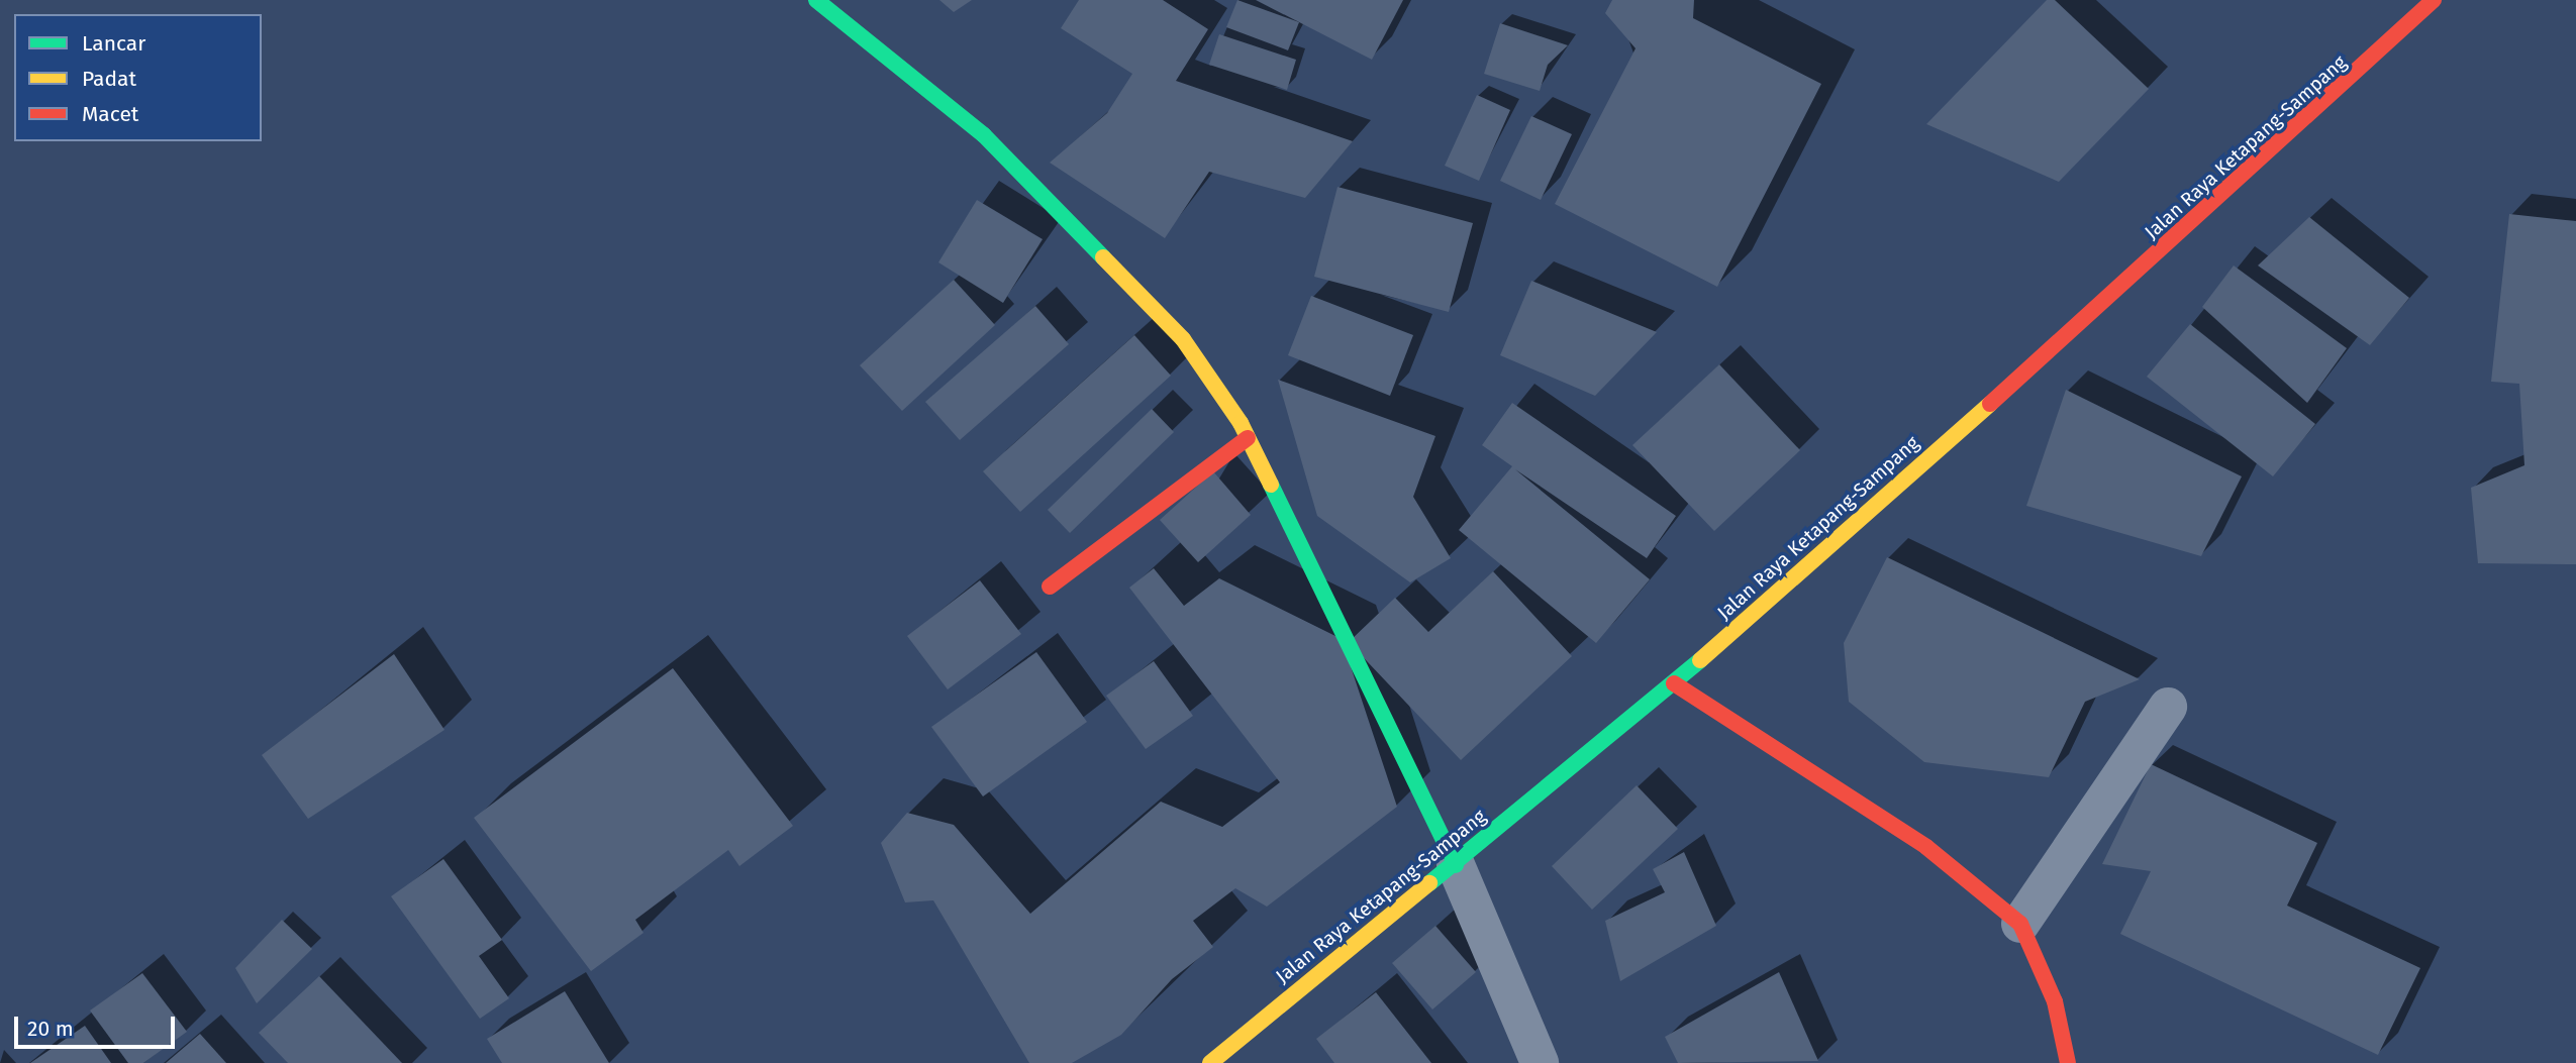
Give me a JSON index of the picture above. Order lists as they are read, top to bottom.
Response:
{
  "streets": {
    "main road": ["Jalan Raya Ketapang-Sampang"]
  },
  "legend": ["Lancar", "Padat", "Macet"],
  "scale_bar": "20 m"
}
